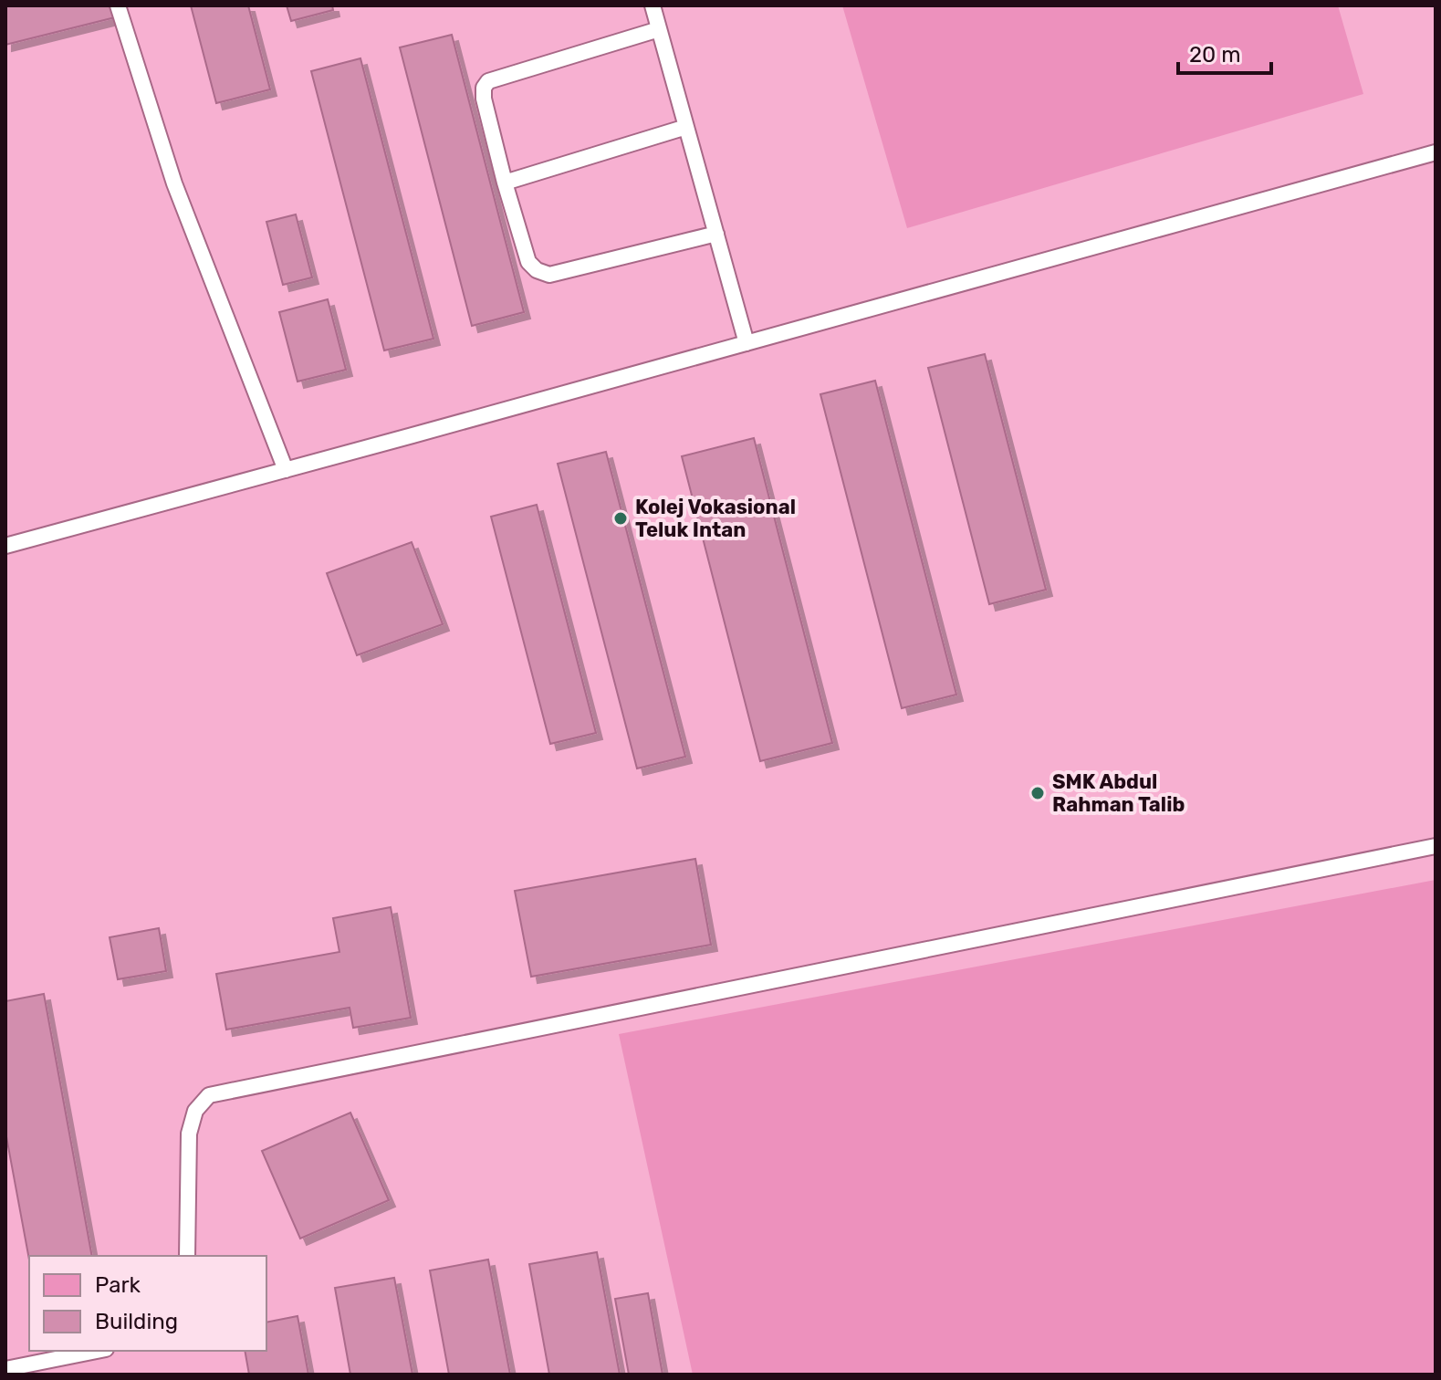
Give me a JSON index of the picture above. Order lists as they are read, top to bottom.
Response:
{
  "places": ["Kolej Vokasional Teluk Intan", "SMK Abdul Rahman Talib"],
  "legend": ["Park", "Building"],
  "scale_bar": "20 m"
}
